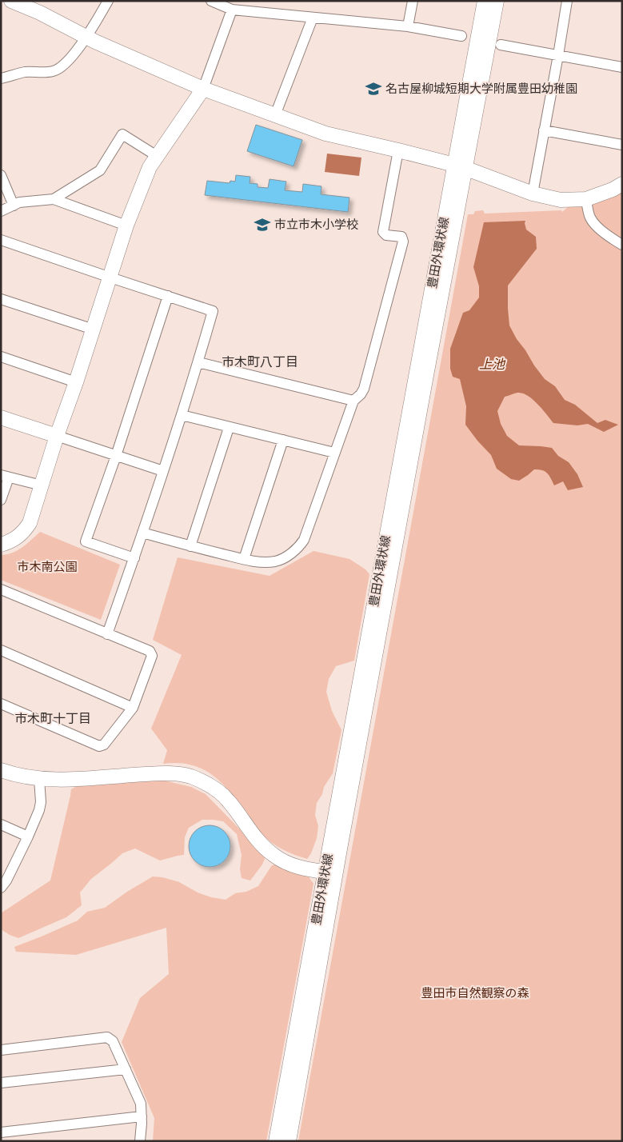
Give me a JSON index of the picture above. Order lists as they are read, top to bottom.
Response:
{
  "streets": {
    "street": ["豊田外環状線"]
  },
  "districts": ["市木町八丁目", "市木町十丁目"],
  "water": ["上池"],
  "parks": ["市木南公園", "豊田市自然観察の森"],
  "places": {
    "school or university": ["名古屋柳城短期大学附属豊田幼稚園", "市立市木小学校"]
  }
}
